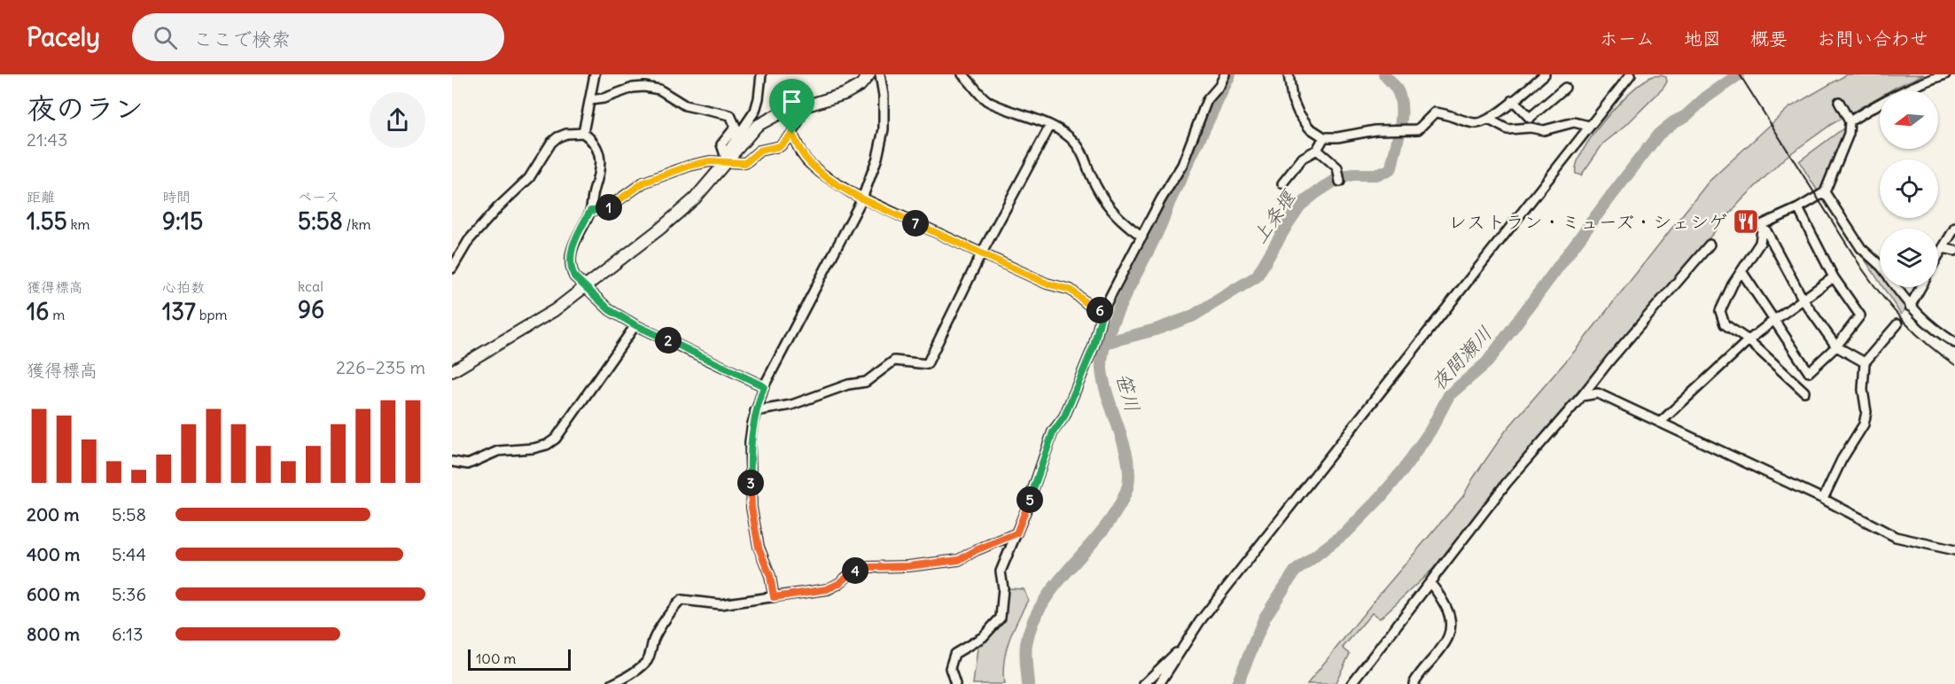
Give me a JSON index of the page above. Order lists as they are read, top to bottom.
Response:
{
  "water": ["上条堰", "夜間瀬川", "笹川"],
  "places": {
    "restaurant": ["レストラン・ミューズ・シェシゲ"]
  },
  "scale_bar": "100 m",
  "north": "left",
  "page": {
    "header": "Pacely",
    "search": "ここで検索",
    "nav": [
      "ホーム",
      "地図",
      "概要",
      "お問い合わせ"
    ],
    "heading": ["夜のラン", "21:43"],
    "stats": [
      ["距離", "1.55 km"],
      ["時間", "9:15"],
      ["ペース", "5:58 /km"],
      ["獲得標高", "16 m"],
      ["心拍数", "137 bpm"],
      ["kcal", "96"]
    ],
    "pins": [
      "1",
      "7",
      "6",
      "2",
      "3",
      "5",
      "4"
    ],
    "chart": ["獲得標高", "226–235 m"],
    "list": [
      {
        "name": "200 m",
        "note": "5:58"
      },
      {
        "name": "400 m",
        "note": "5:44"
      },
      {
        "name": "600 m",
        "note": "5:36"
      },
      {
        "name": "800 m",
        "note": "6:13"
      }
    ],
    "scale": "100 m"
  }
}
